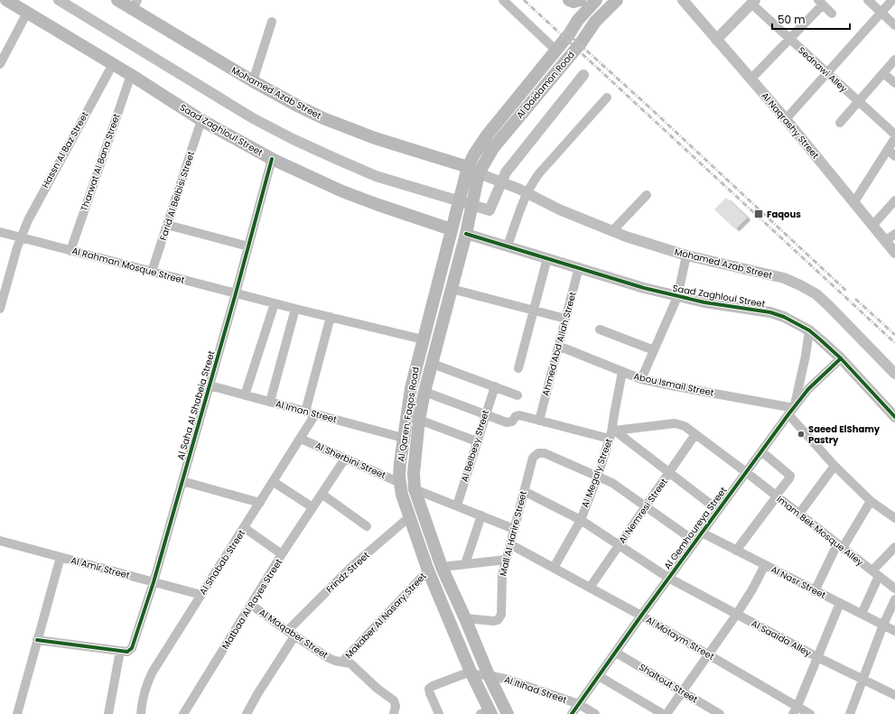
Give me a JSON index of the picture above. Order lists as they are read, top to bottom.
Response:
{
  "streets": {
    "main road": [
      "Al Daidamon Road",
      "Mohamed Azab Street",
      "Saad Zaghloul Street",
      "Al Qaren, Faqos Road"
    ],
    "street": [
      "Sednawi Alley",
      "Al Naqrashy Street",
      "Hassn Al Baz Street",
      "Tharwat Al Bana Street",
      "Farid Al Belbisi Street",
      "Al Rahman Mosque Street",
      "Ahmed Abd Allah Street",
      "Abou Ismail Street",
      "Al Saha Al Shabeia Street",
      "Al Iman Street",
      "Al Belbesy Street",
      "Al Sherbini Street",
      "Al Megaly Street",
      "Al Nemresi Street",
      "Al Gemhoureya Street",
      "Imam Bek Mosque Alley",
      "Mall Al Harire Street",
      "Al Shabab Street",
      "Al Amir Street",
      "Frindz Street",
      "Al Nasr Street",
      "Matbaa Al Rayes Street",
      "Makaber Al Nasary Street",
      "Al Maqaber Street",
      "Al Motaym Street",
      "Al Saaida Alley",
      "Shaltout Street",
      "Al Itihad Street"
    ]
  },
  "crossings": [
    ["Al Daidamon Road", "Mohamed Azab Street"],
    ["Al Daidamon Road", "Al Qaren, Faqos Road"],
    ["Mohamed Azab Street", "Al Qaren, Faqos Road"],
    ["Saad Zaghloul Street", "Hassn Al Baz Street"],
    ["Saad Zaghloul Street", "Tharwat Al Bana Street"],
    ["Saad Zaghloul Street", "Farid Al Belbisi Street"],
    ["Saad Zaghloul Street", "Ahmed Abd Allah Street"],
    ["Saad Zaghloul Street", "Al Saha Al Shabeia Street"],
    ["Saad Zaghloul Street", "Al Qaren, Faqos Road"],
    ["Saad Zaghloul Street", "Al Gemhoureya Street"],
    ["Hassn Al Baz Street", "Al Rahman Mosque Street"],
    ["Tharwat Al Bana Street", "Al Rahman Mosque Street"],
    ["Farid Al Belbisi Street", "Al Rahman Mosque Street"],
    ["Al Rahman Mosque Street", "Al Saha Al Shabeia Street"],
    ["Al Rahman Mosque Street", "Al Qaren, Faqos Road"],
    ["Ahmed Abd Allah Street", "Abou Ismail Street"],
    ["Abou Ismail Street", "Al Megaly Street"],
    ["Abou Ismail Street", "Al Gemhoureya Street"],
    ["Al Saha Al Shabeia Street", "Al Iman Street"],
    ["Al Saha Al Shabeia Street", "Al Amir Street"],
    ["Al Iman Street", "Al Qaren, Faqos Road"],
    ["Al Iman Street", "Al Shabab Street"],
    ["Al Qaren, Faqos Road", "Al Sherbini Street"],
    ["Al Qaren, Faqos Road", "Mall Al Harire Street"],
    ["Al Qaren, Faqos Road", "Frindz Street"],
    ["Al Qaren, Faqos Road", "Makaber Al Nasary Street"],
    ["Al Qaren, Faqos Road", "Al Itihad Street"],
    ["Al Sherbini Street", "Al Shabab Street"],
    ["Al Sherbini Street", "Matbaa Al Rayes Street"],
    ["Al Megaly Street", "Imam Bek Mosque Alley"],
    ["Al Megaly Street", "Mall Al Harire Street"],
    ["Al Megaly Street", "Al Motaym Street"],
    ["Al Megaly Street", "Al Saaida Alley"],
    ["Al Nemresi Street", "Imam Bek Mosque Alley"],
    ["Al Nemresi Street", "Al Motaym Street"],
    ["Al Nemresi Street", "Al Saaida Alley"],
    ["Al Gemhoureya Street", "Imam Bek Mosque Alley"],
    ["Al Gemhoureya Street", "Al Nasr Street"],
    ["Al Gemhoureya Street", "Al Motaym Street"],
    ["Al Gemhoureya Street", "Al Saaida Alley"],
    ["Al Gemhoureya Street", "Shaltout Street"],
    ["Al Gemhoureya Street", "Al Itihad Street"],
    ["Mall Al Harire Street", "Al Motaym Street"],
    ["Mall Al Harire Street", "Al Saaida Alley"],
    ["Al Shabab Street", "Al Amir Street"],
    ["Frindz Street", "Al Maqaber Street"],
    ["Matbaa Al Rayes Street", "Al Maqaber Street"],
    ["Makaber Al Nasary Street", "Al Maqaber Street"]
  ],
  "places": {
    "transit": ["Faqous"],
    "other": ["Saeed ElShamy Pastry"]
  },
  "scale_bar": "50 m"
}
